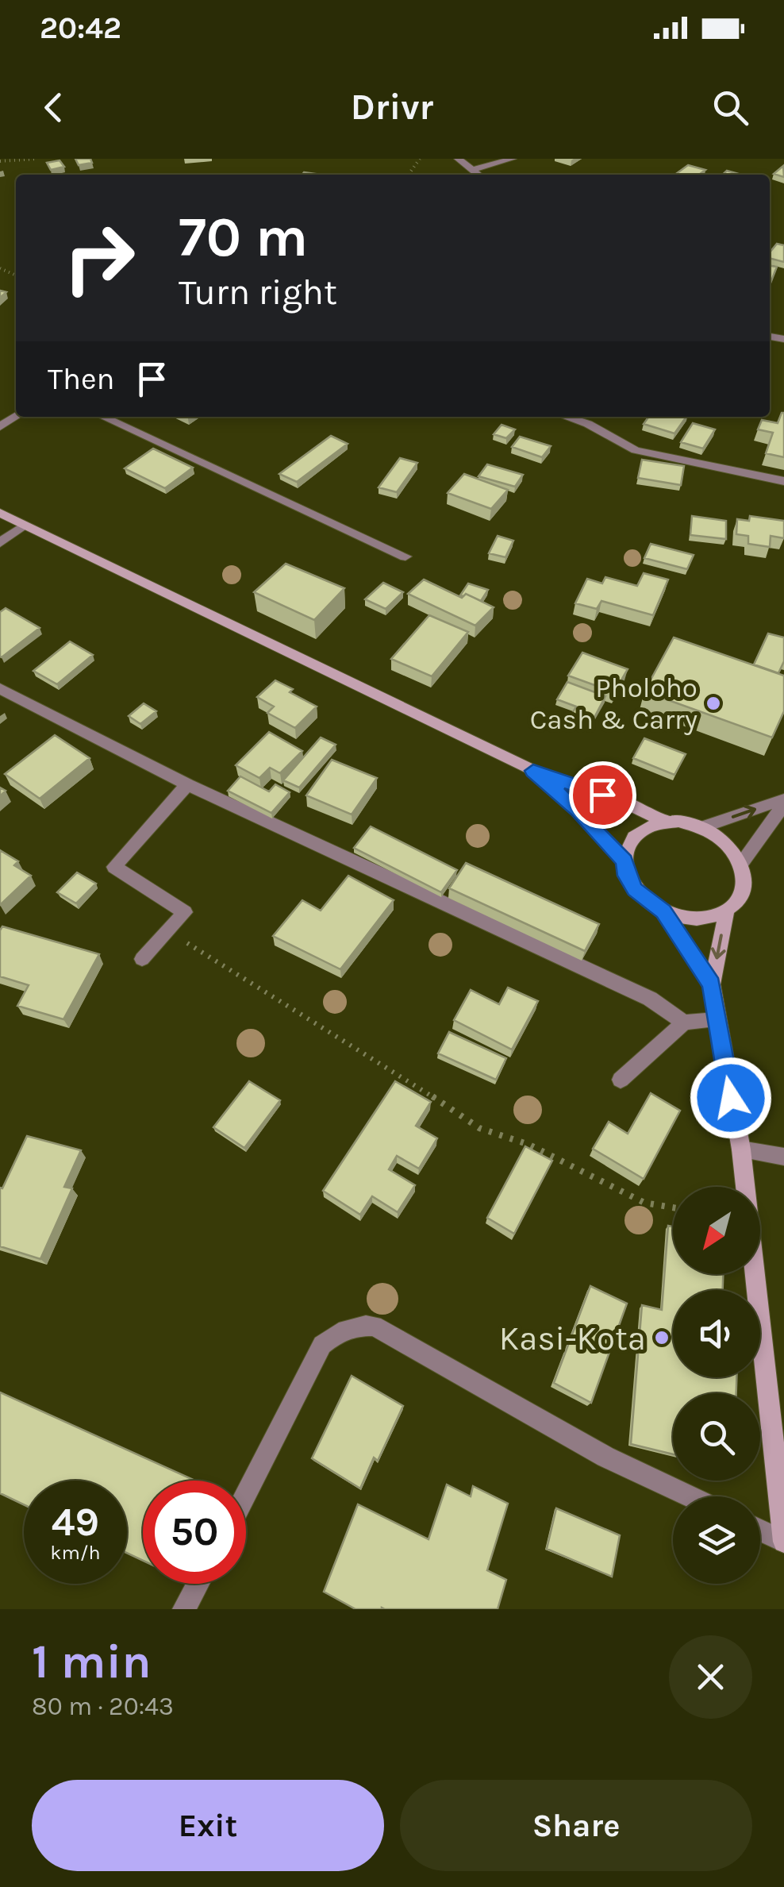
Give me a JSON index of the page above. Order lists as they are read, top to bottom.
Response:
{
  "places": ["Pholoho Cash & Carry", "Kasi-Kota"],
  "north": "bottom left",
  "page": {
    "status": "20:42",
    "header": "Drivr",
    "turn": ["70 m", "Turn right"],
    "then": "Then",
    "speed": "49 km/h",
    "limit": "50",
    "heading": ["1 min", "80 m · 20:43"],
    "buttons": ["Exit", "Share"]
  }
}
